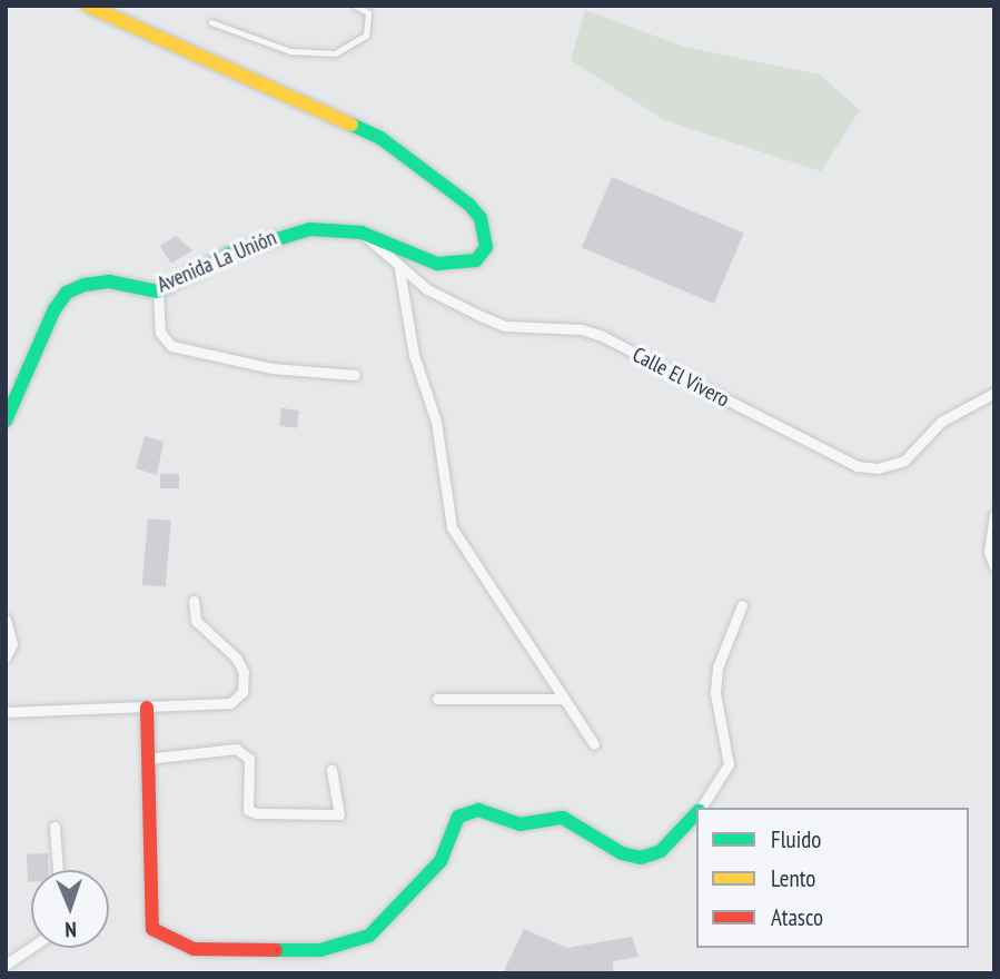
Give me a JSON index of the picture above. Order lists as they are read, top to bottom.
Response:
{
  "streets": {
    "street": ["Avenida La Unión", "Calle El Vivero"]
  },
  "crossings": [
    ["Avenida La Unión", "Calle El Vivero"]
  ],
  "legend": ["Fluido", "Lento", "Atasco"],
  "north": "bottom"
}
